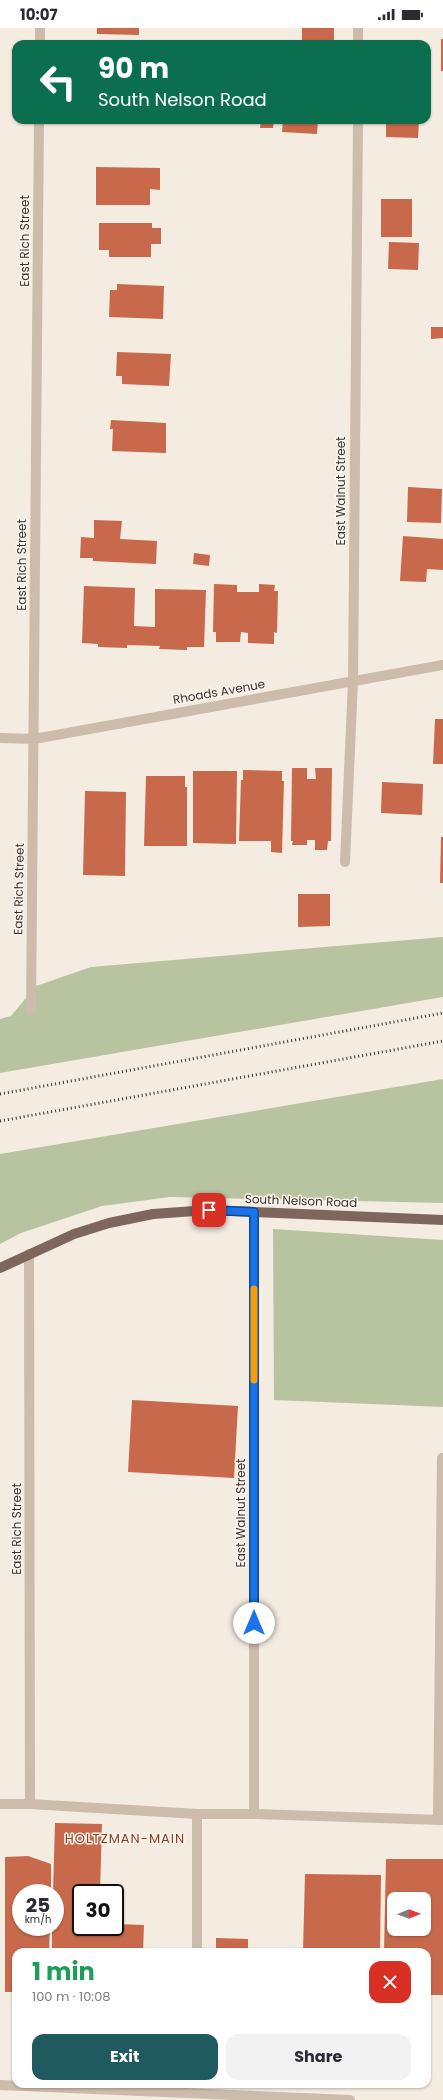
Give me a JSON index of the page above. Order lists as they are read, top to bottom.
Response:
{
  "streets": {
    "main road": ["South Nelson Road"],
    "street": ["East Rich Street", "East Walnut Street", "Rhoads Avenue"]
  },
  "crossings": [
    ["East Rich Street", "Rhoads Avenue"],
    ["East Rich Street", "South Nelson Road"],
    ["East Walnut Street", "Rhoads Avenue"],
    ["East Walnut Street", "South Nelson Road"]
  ],
  "districts": ["HOLTZMAN-MAIN"],
  "north": "right",
  "page": {
    "status": "10:07",
    "turn": ["90 m", "South Nelson Road"],
    "speed": "25 km/h",
    "limit": "30",
    "heading": ["1 min", "100 m · 10:08"],
    "buttons": ["Exit", "Share"]
  }
}
